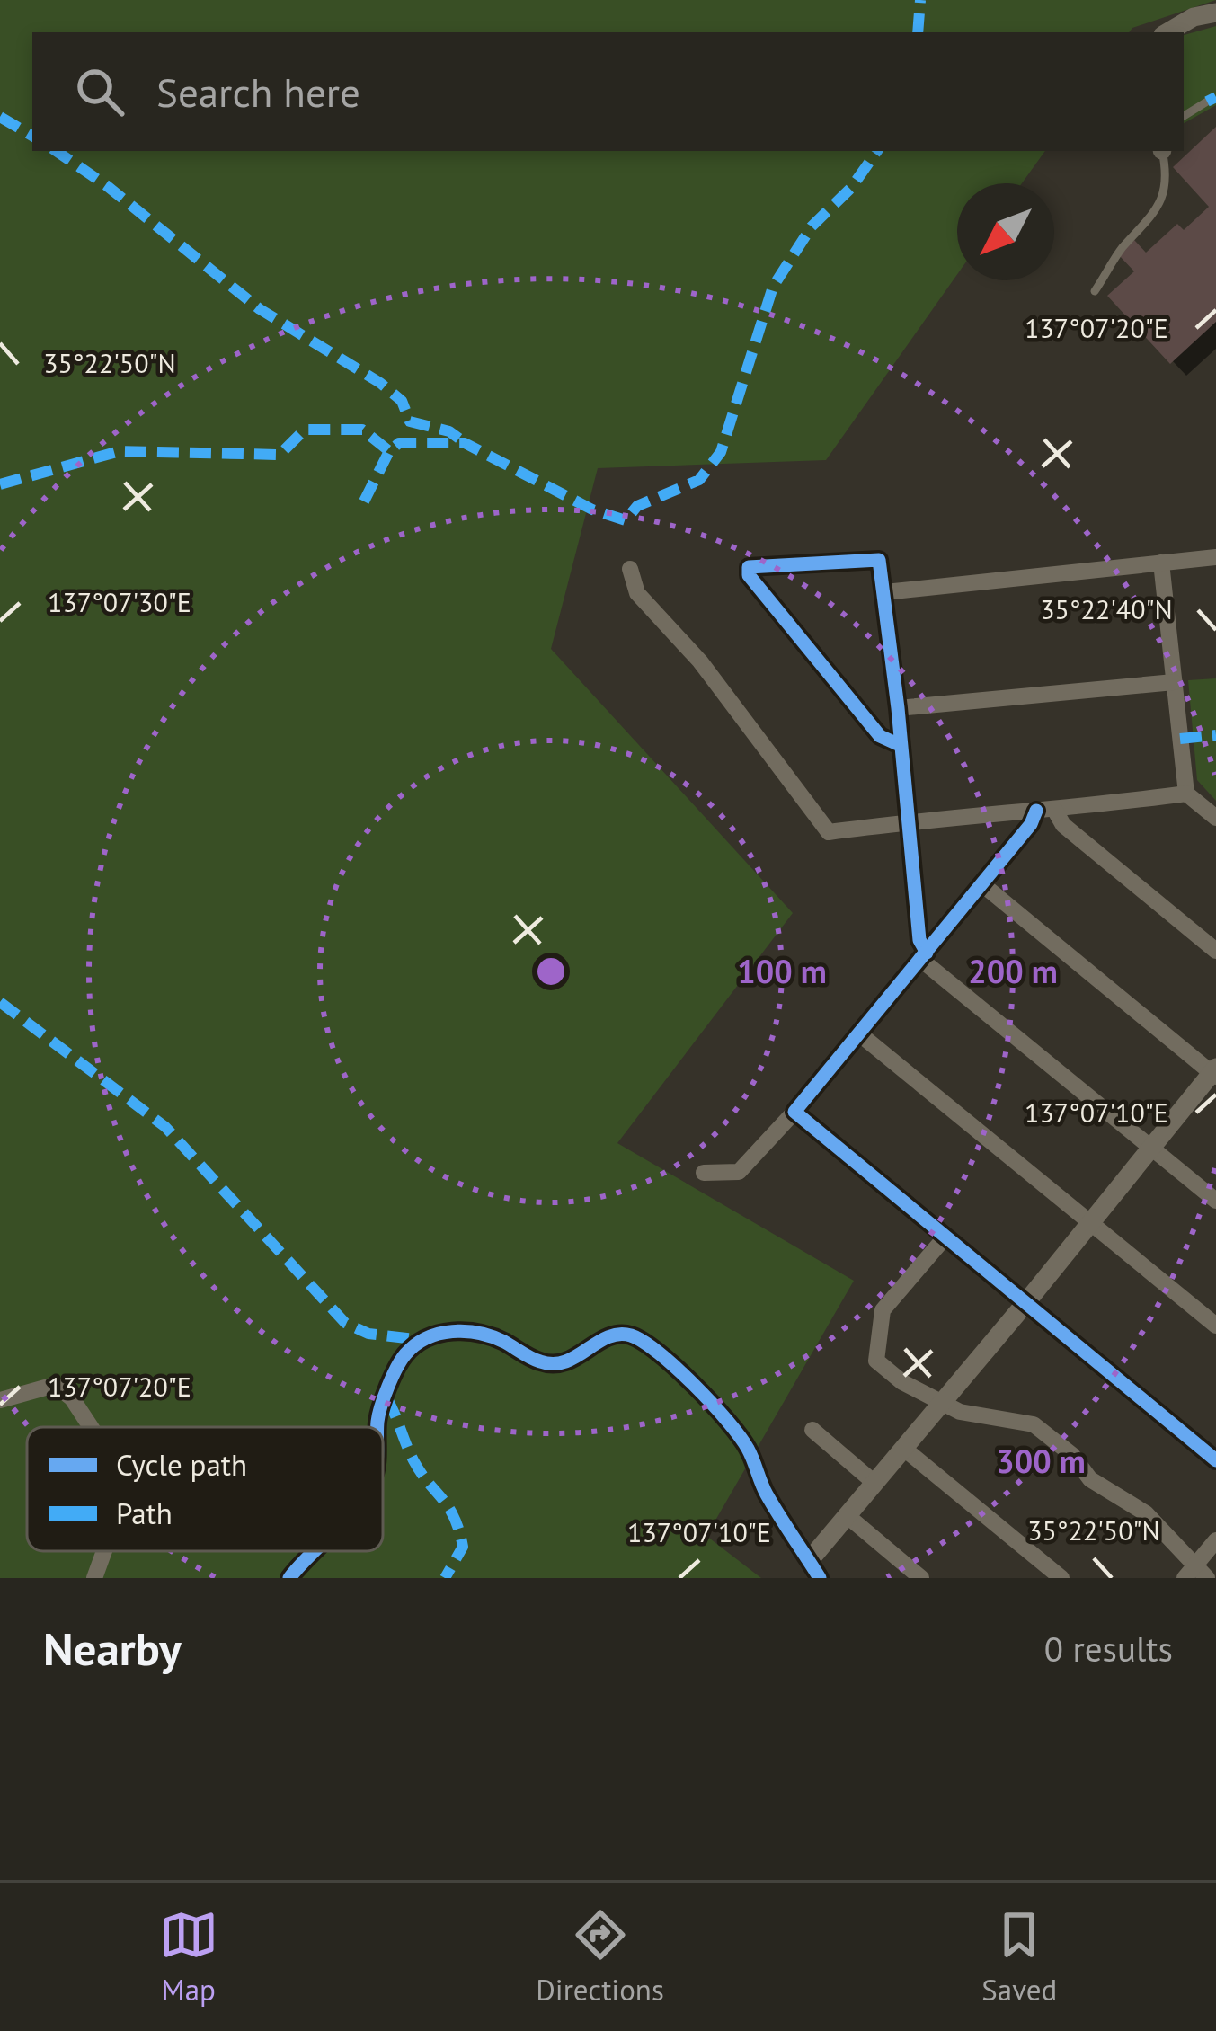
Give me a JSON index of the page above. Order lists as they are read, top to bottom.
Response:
{
  "legend": ["Cycle path", "Path"],
  "north": "bottom left",
  "page": {
    "search": "Search here",
    "heading": ["Nearby", "0 results"],
    "nav": ["Map", "Directions", "Saved"]
  },
  "coordinates": [
    "137°07'20\"E",
    "35°22'50\"N",
    "137°07'30\"E",
    "35°22'40\"N",
    "137°07'10\"E"
  ],
  "rings": ["100 m", "200 m", "300 m"]
}
